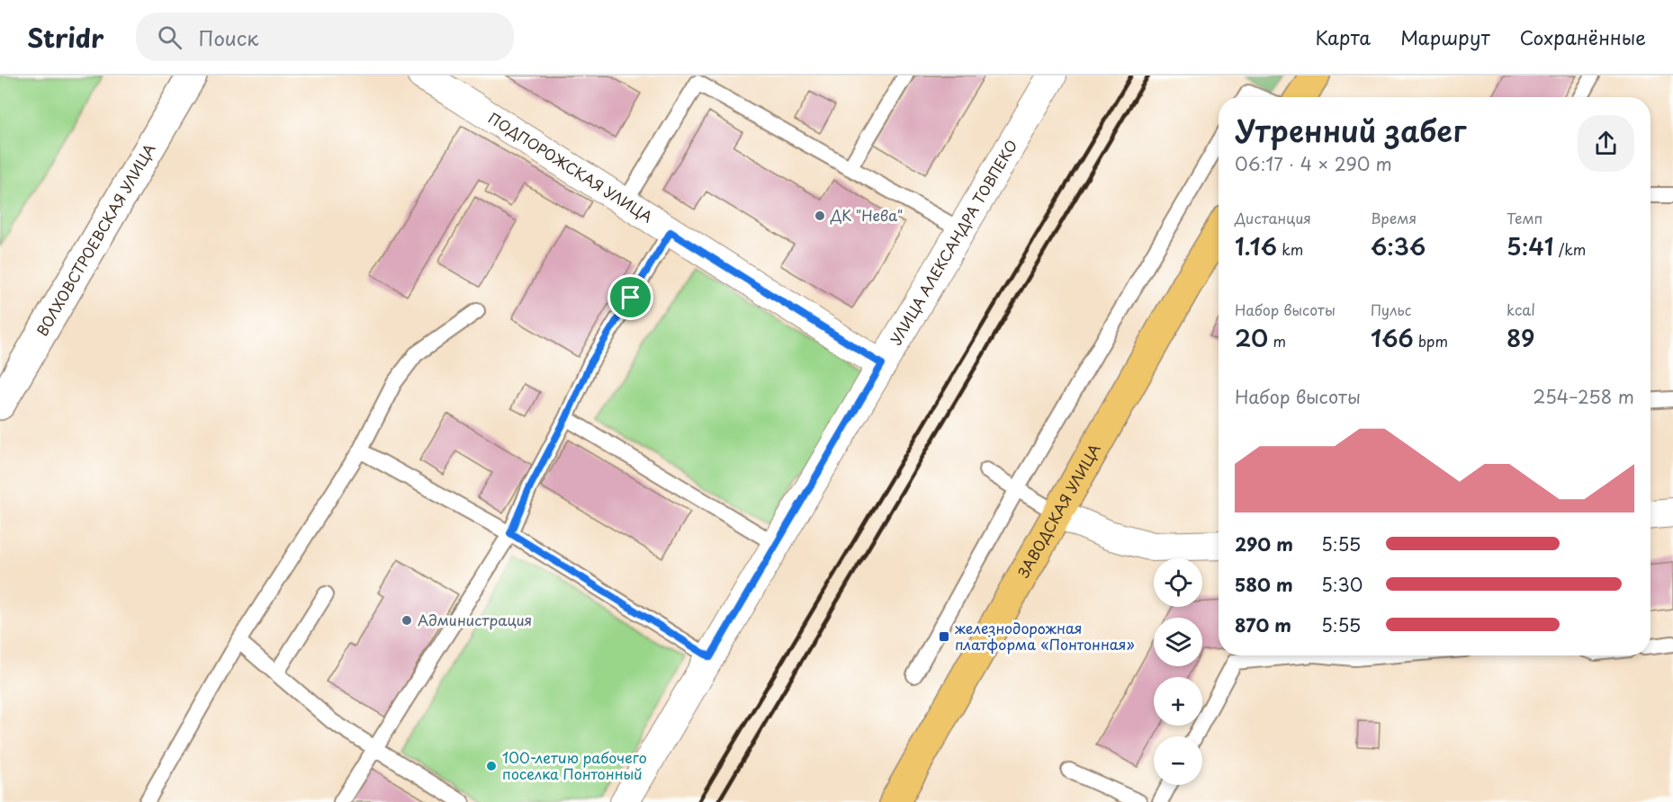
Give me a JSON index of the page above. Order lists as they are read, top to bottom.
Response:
{
  "streets": {
    "main road": ["ЗАВОДСКАЯ УЛИЦА"],
    "street": ["ПОДПОРОЖСКАЯ УЛИЦА", "ВОЛХОВСТРОЕВСКАЯ УЛИЦА", "УЛИЦА АЛЕКСАНДРА ТОВПЕКО"]
  },
  "crossings": [
    ["ПОДПОРОЖСКАЯ УЛИЦА", "УЛИЦА АЛЕКСАНДРА ТОВПЕКО"]
  ],
  "places": {
    "other": ["ДК \"Нева\"", "Администрация", "100-летию рабочего поселка Понтонный"],
    "transit": ["железнодорожная платформа «Понтонная»"]
  },
  "page": {
    "header": "Stridr",
    "search": "Поиск",
    "nav": ["Карта", "Маршрут", "Сохранённые"],
    "heading": ["Утренний забег", "06:17 · 4 × 290 m"],
    "stats": [
      ["Дистанция", "1.16 km"],
      ["Время", "6:36"],
      ["Темп", "5:41 /km"],
      ["Набор высоты", "20 m"],
      ["Пульс", "166 bpm"],
      ["kcal", "89"]
    ],
    "chart": ["Набор высоты", "254–258 m"],
    "list": [
      {
        "name": "290 m",
        "note": "5:55"
      },
      {
        "name": "580 m",
        "note": "5:30"
      },
      {
        "name": "870 m",
        "note": "5:55"
      }
    ],
    "map_buttons": ["+", "−"]
  }
}
